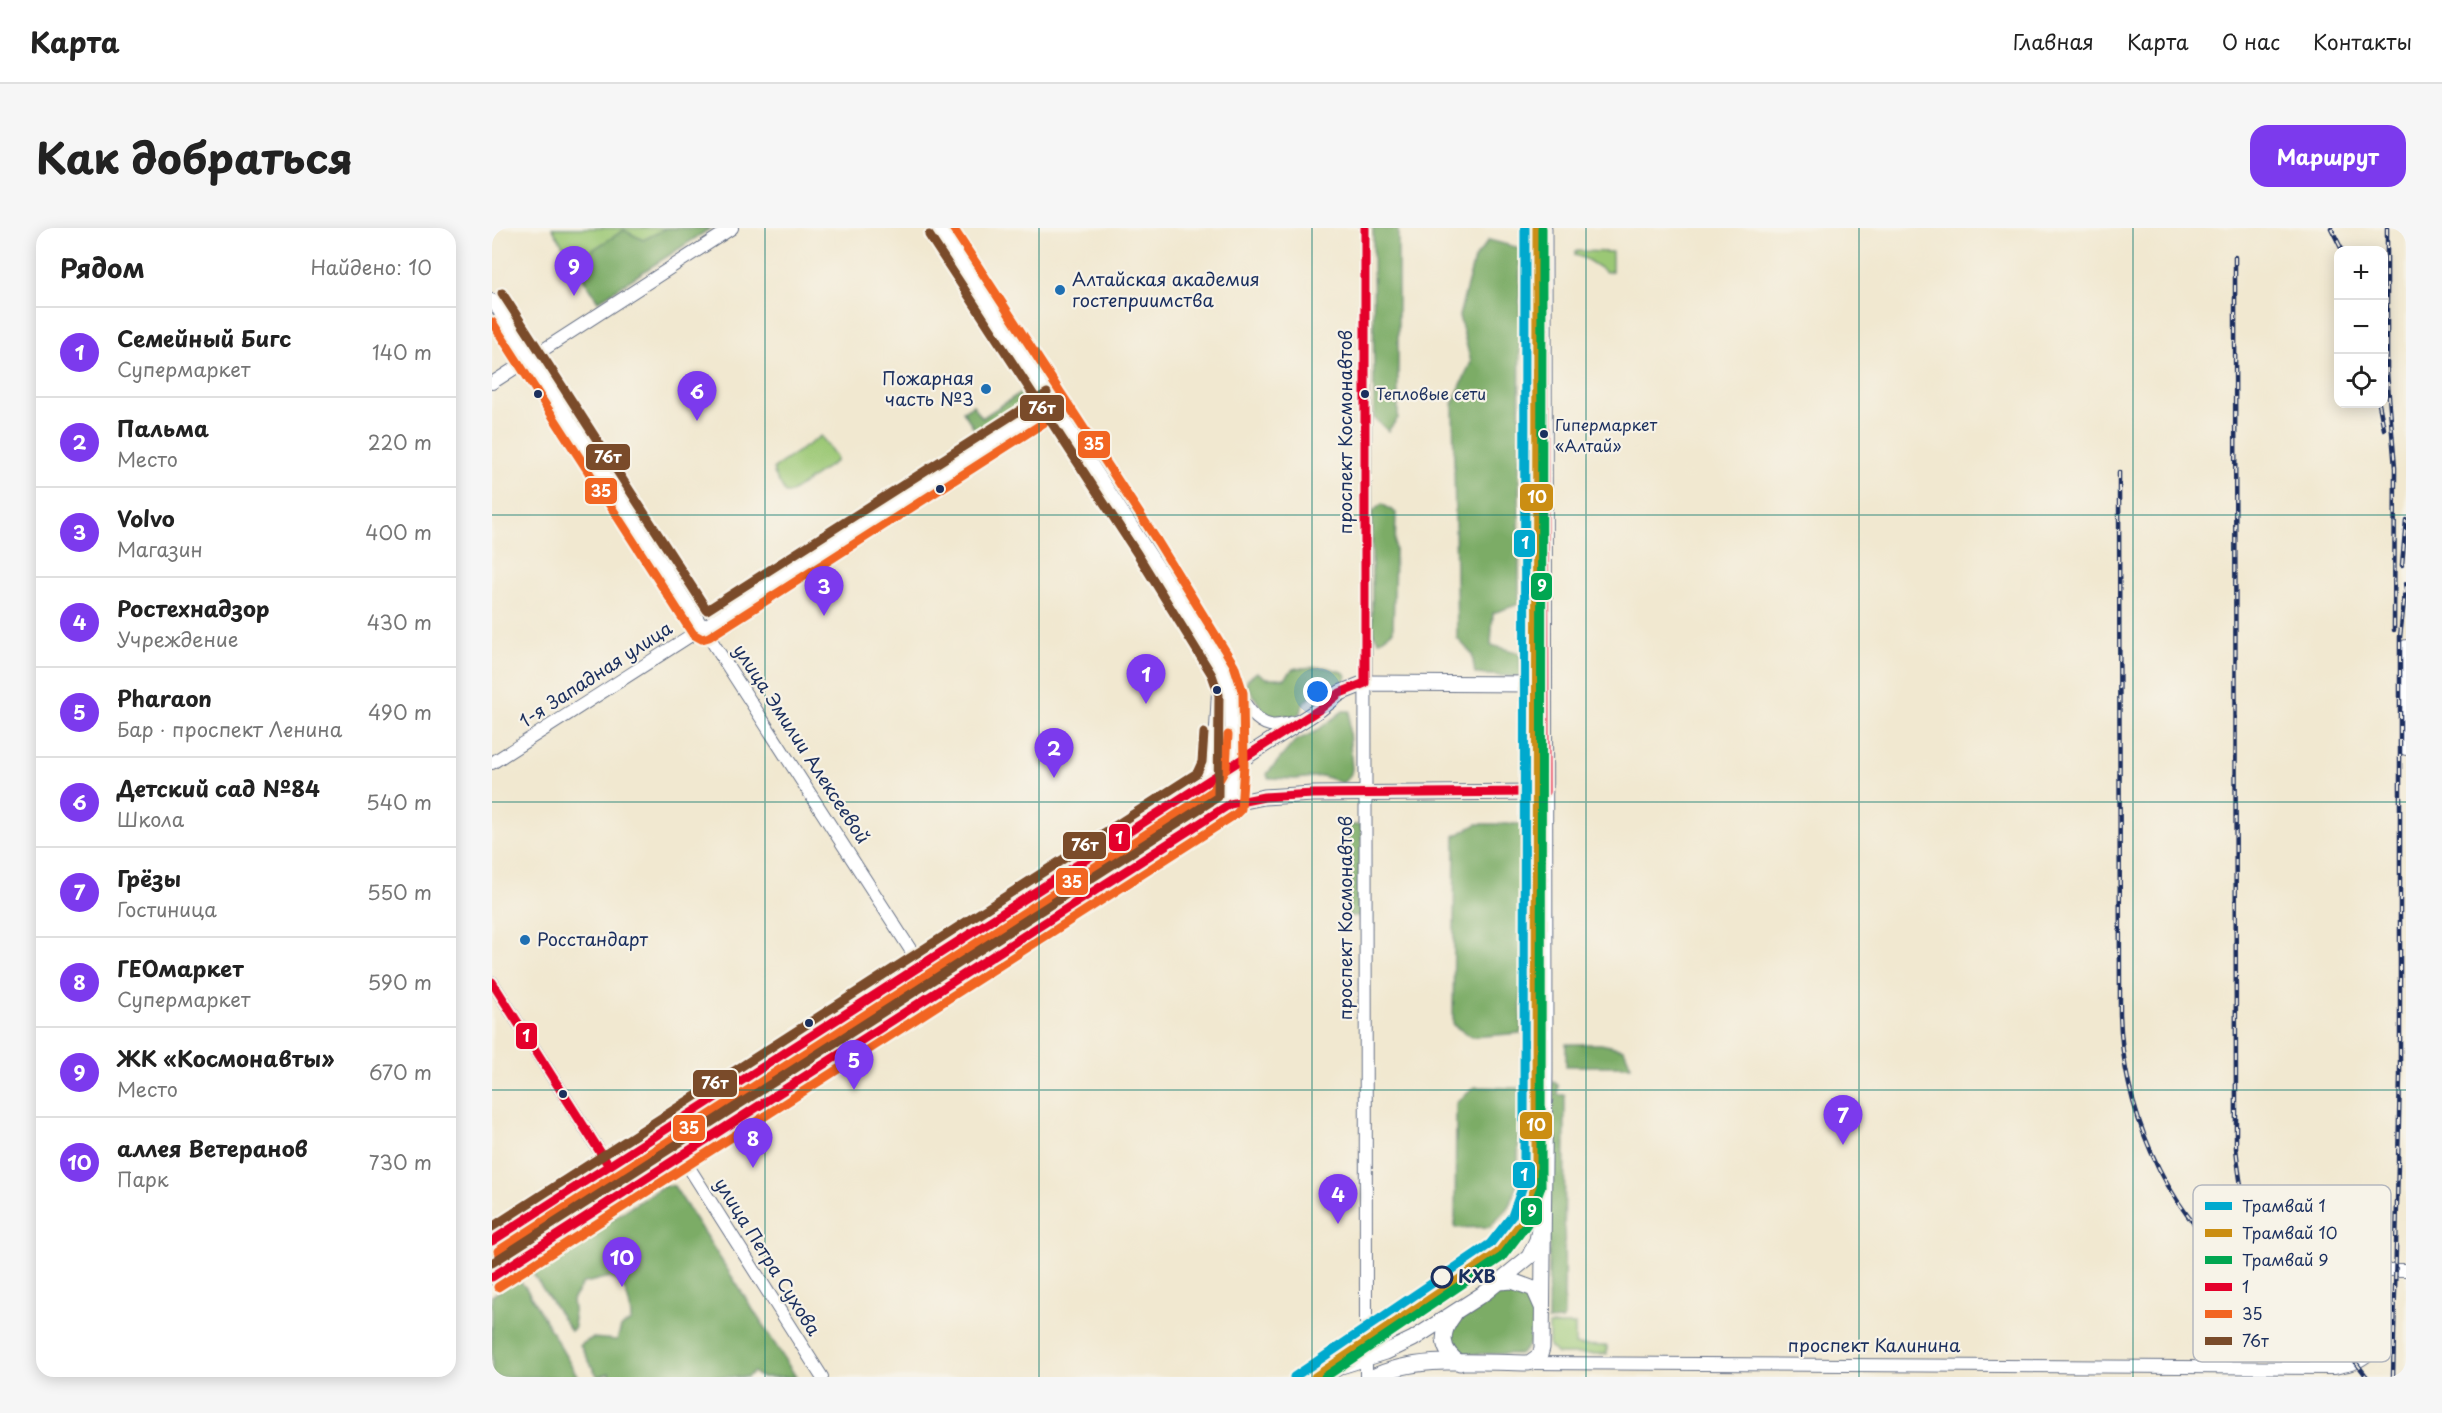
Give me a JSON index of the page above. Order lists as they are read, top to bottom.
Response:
{
  "streets": {
    "main road": ["проспект Калинина"],
    "street": [
      "проспект Космонавтов",
      "1-я Западная улица",
      "улица Эмилии Алексеевой",
      "улица Петра Сухова"
    ]
  },
  "crossings": [
    ["1-я Западная улица", "улица Эмилии Алексеевой"]
  ],
  "places": [
    "Алтайская академия гостеприимства",
    "Пожарная часть №3",
    "Тепловые сети",
    "Гипермаркет «Алтай»",
    "Росстандарт",
    "КХВ"
  ],
  "lines": [
    "tram line 1",
    "tram line 10",
    "tram line 9",
    "transit line 1",
    "transit line 35",
    "transit line 76т"
  ],
  "legend": [
    "Трамвай 1",
    "Трамвай 10",
    "Трамвай 9",
    "1",
    "35",
    "76т"
  ],
  "page": {
    "header": "Карта",
    "nav": [
      "Главная",
      "Карта",
      "О нас",
      "Контакты"
    ],
    "title": "Как добраться",
    "buttons": "Маршрут",
    "heading": ["Рядом", "Найдено: 10"],
    "map_buttons": ["+", "−"],
    "pins": [
      "9",
      "6",
      "3",
      "1",
      "2",
      "5",
      "7",
      "8",
      "4",
      "10"
    ],
    "list": [
      {
        "mark": "1",
        "name": "Семейный Бигс",
        "note": "Супермаркет",
        "value": "140 m"
      },
      {
        "mark": "2",
        "name": "Пальма",
        "note": "Место",
        "value": "220 m"
      },
      {
        "mark": "3",
        "name": "Volvo",
        "note": "Магазин",
        "value": "400 m"
      },
      {
        "mark": "4",
        "name": "Ростехнадзор",
        "note": "Учреждение",
        "value": "430 m"
      },
      {
        "mark": "5",
        "name": "Pharaon",
        "note": "Бар · проспект Ленина",
        "value": "490 m"
      },
      {
        "mark": "6",
        "name": "Детский сад №84",
        "note": "Школа",
        "value": "540 m"
      },
      {
        "mark": "7",
        "name": "Грёзы",
        "note": "Гостиница",
        "value": "550 m"
      },
      {
        "mark": "8",
        "name": "ГЕОмаркет",
        "note": "Супермаркет",
        "value": "590 m"
      },
      {
        "mark": "9",
        "name": "ЖК «Космонавты»",
        "note": "Место",
        "value": "670 m"
      },
      {
        "mark": "10",
        "name": "аллея Ветеранов",
        "note": "Парк",
        "value": "730 m"
      }
    ]
  }
}
